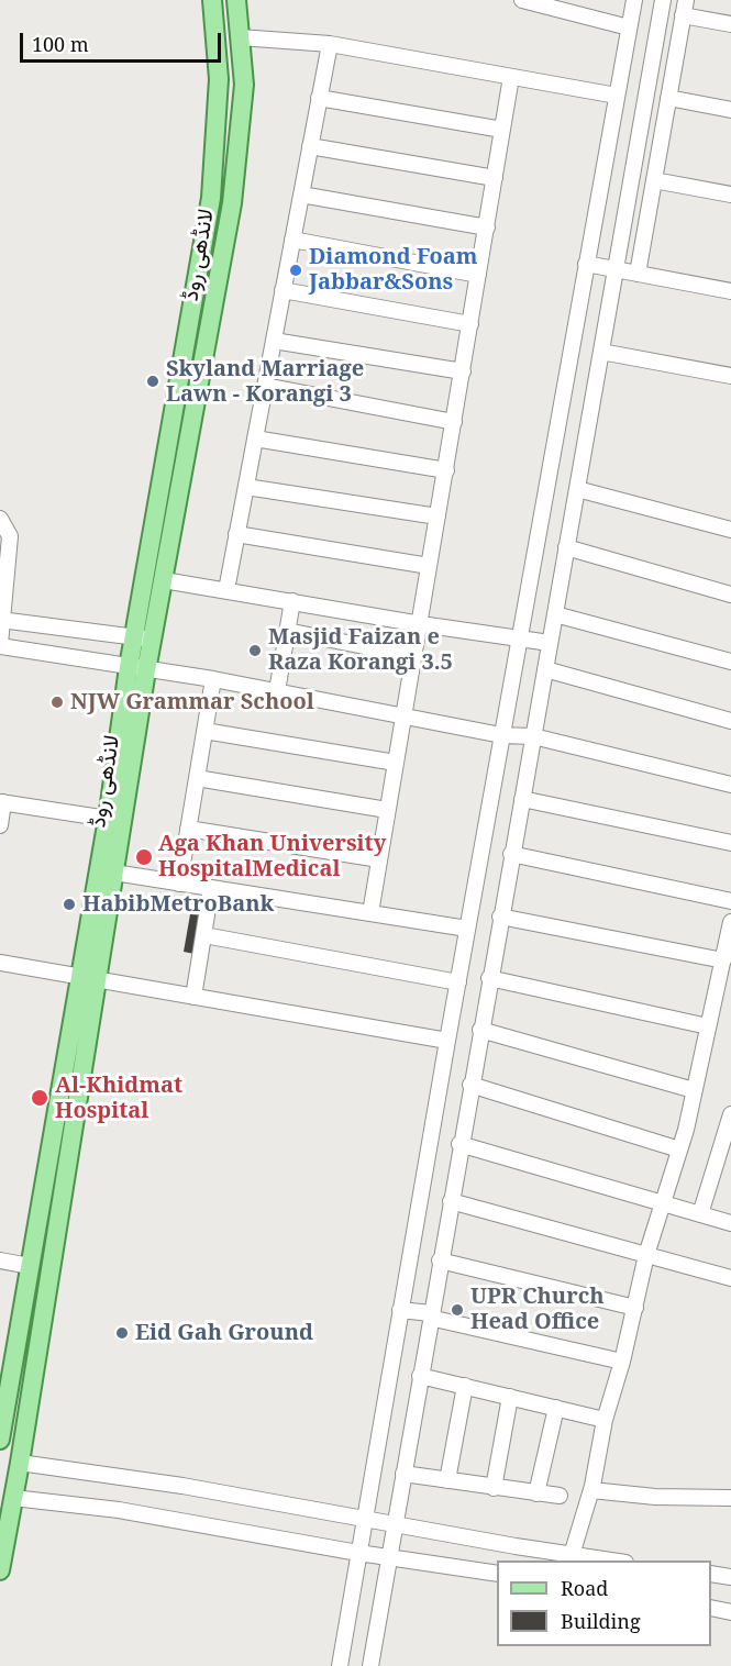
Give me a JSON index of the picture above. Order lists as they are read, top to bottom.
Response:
{
  "streets": {
    "main road": ["لانڈھی روڈ"]
  },
  "places": [
    "Diamond Foam Jabbar&Sons",
    "Skyland Marriage Lawn - Korangi 3",
    "Masjid Faizan e Raza Korangi 3.5",
    "NJW Grammar School",
    "Aga Khan University HospitalMedical",
    "HabibMetroBank",
    "Al-Khidmat Hospital",
    "UPR Church Head Office",
    "Eid Gah Ground"
  ],
  "legend": ["Road", "Building"],
  "scale_bar": "100 m"
}
